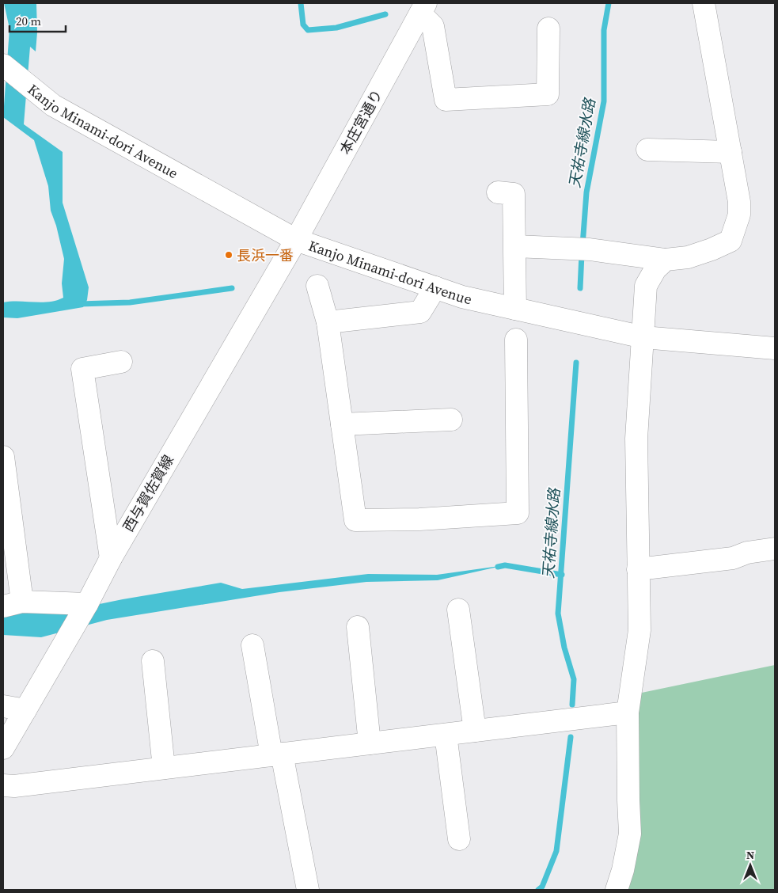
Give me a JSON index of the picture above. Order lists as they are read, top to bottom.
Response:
{
  "streets": {
    "main road": ["本庄宮通り", "Kanjo Minami-dori Avenue", "西与賀佐賀線"]
  },
  "crossings": [
    ["本庄宮通り", "Kanjo Minami-dori Avenue"],
    ["本庄宮通り", "西与賀佐賀線"],
    ["Kanjo Minami-dori Avenue", "西与賀佐賀線"]
  ],
  "water": ["天祐寺線水路"],
  "places": ["長浜一番"],
  "scale_bar": "20 m",
  "north": "top"
}
